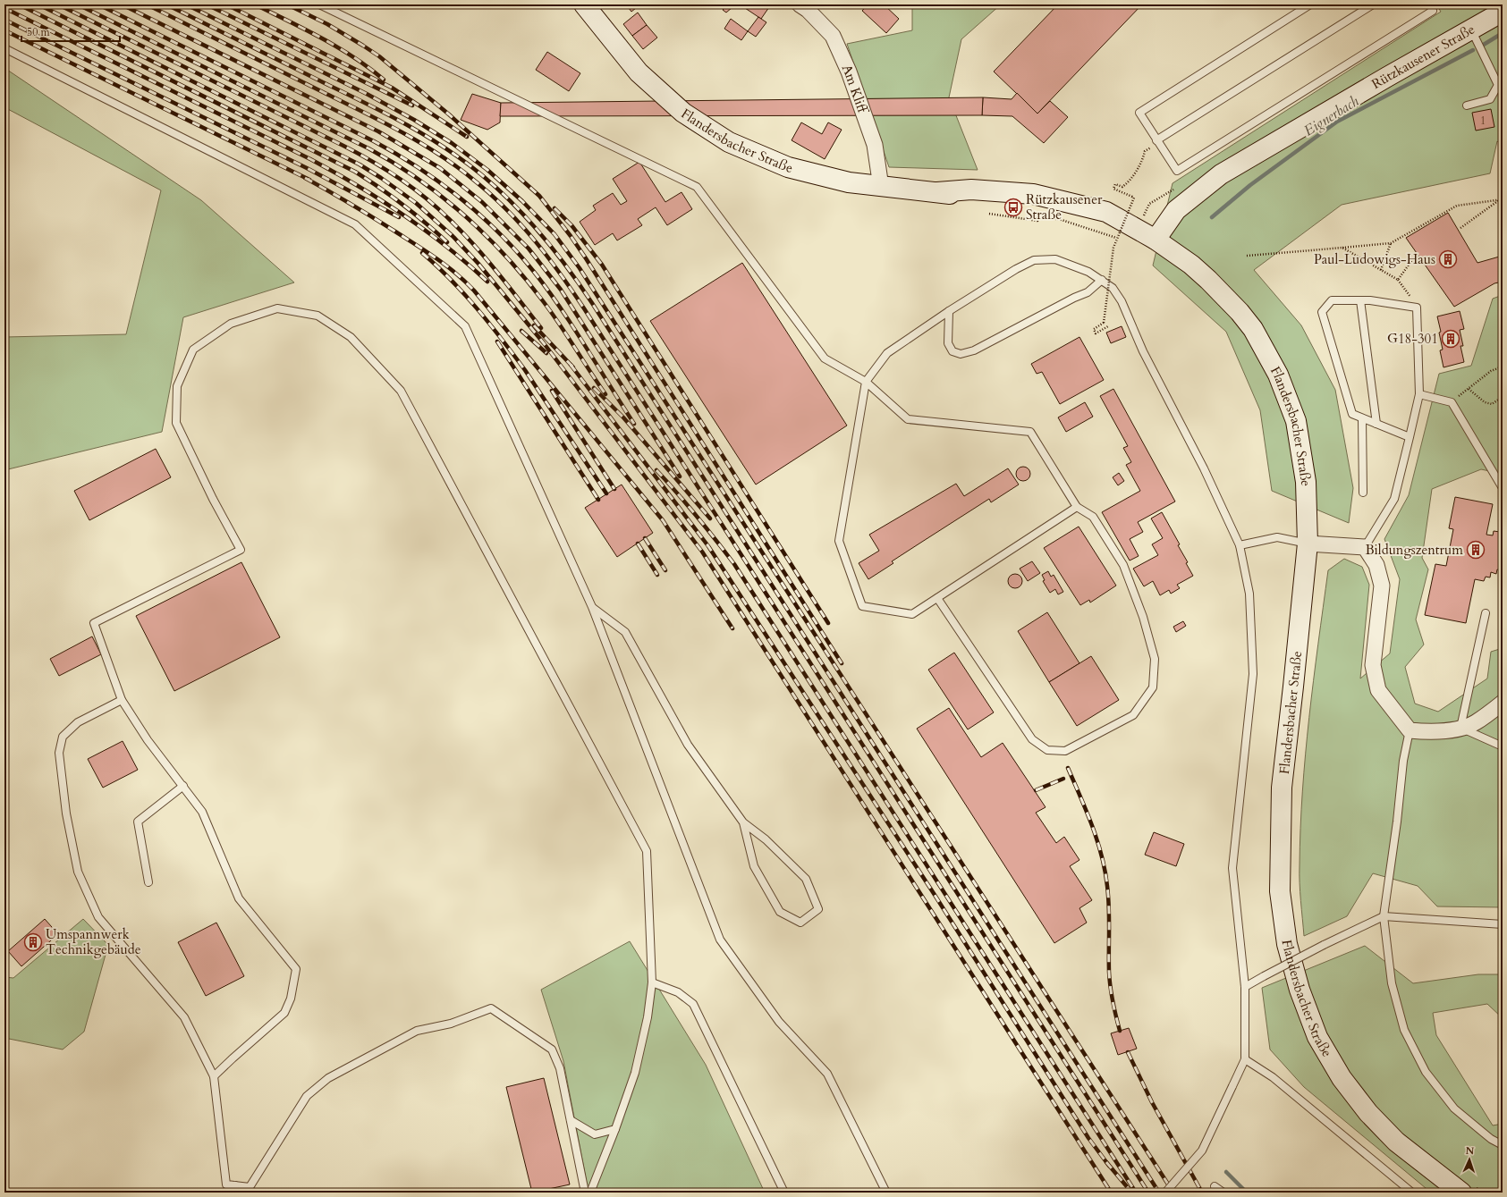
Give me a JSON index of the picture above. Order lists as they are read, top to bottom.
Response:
{
  "streets": {
    "street": ["Rützkausener Straße", "Am Kliff", "Flandersbacher Straße"]
  },
  "crossings": [
    ["Rützkausener Straße", "Flandersbacher Straße"],
    ["Am Kliff", "Flandersbacher Straße"]
  ],
  "water": ["Eignerbach"],
  "places": {
    "bus stop": ["Rützkausener Straße"],
    "building": [
      "Paul-Ludowigs-Haus",
      "G18-301",
      "Bildungszentrum",
      "Umspannwerk Technikgebäude"
    ]
  },
  "house_numbers": ["1"],
  "scale_bar": "50 m",
  "north": "top"
}
